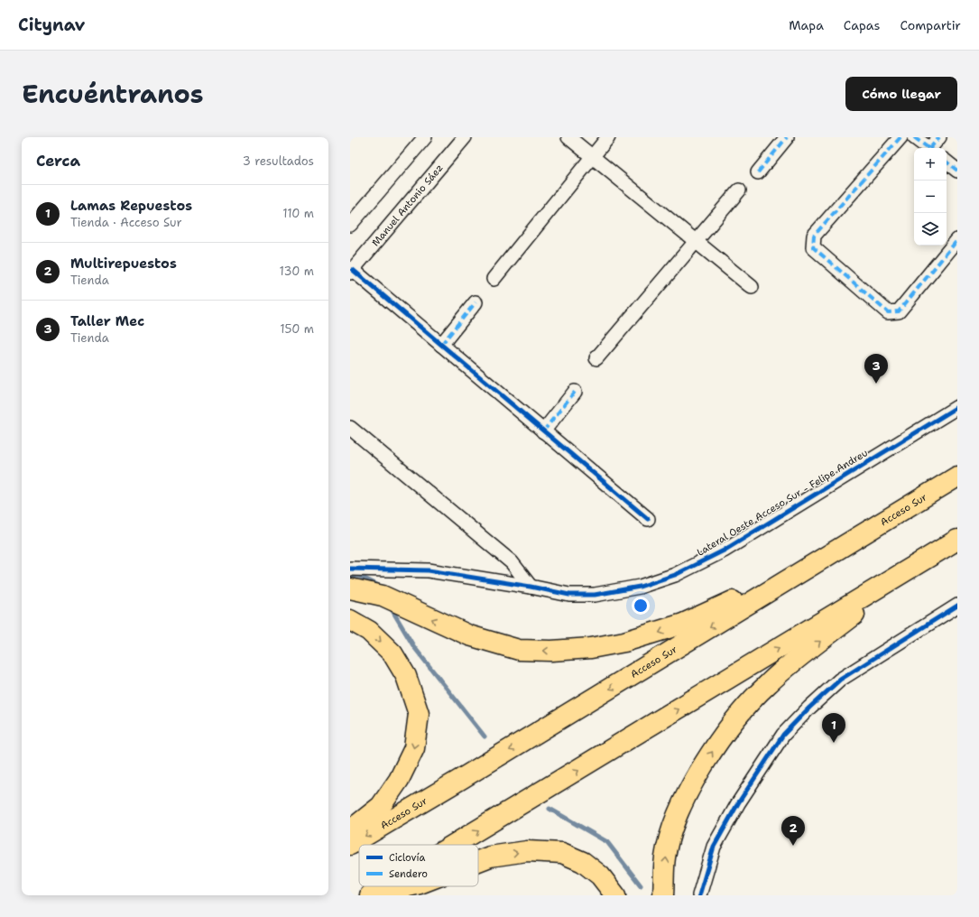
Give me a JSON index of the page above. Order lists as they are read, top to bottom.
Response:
{
  "streets": {
    "highway": ["Acceso Sur"],
    "street": ["Manuel Antonio Sáez", "Lateral Oeste Acceso Sur - Felipe Andreu"]
  },
  "legend": ["Ciclovía", "Sendero"],
  "page": {
    "header": "Citynav",
    "nav": ["Mapa", "Capas", "Compartir"],
    "title": "Encuéntranos",
    "buttons": "Cómo llegar",
    "heading": ["Cerca", "3 resultados"],
    "map_buttons": ["+", "−"],
    "list": [
      {
        "mark": "1",
        "name": "Lamas Repuestos",
        "note": "Tienda · Acceso Sur",
        "value": "110 m"
      },
      {
        "mark": "2",
        "name": "Multirepuestos",
        "note": "Tienda",
        "value": "130 m"
      },
      {
        "mark": "3",
        "name": "Taller Mec",
        "note": "Tienda",
        "value": "150 m"
      }
    ],
    "pins": ["3", "1", "2"]
  }
}
